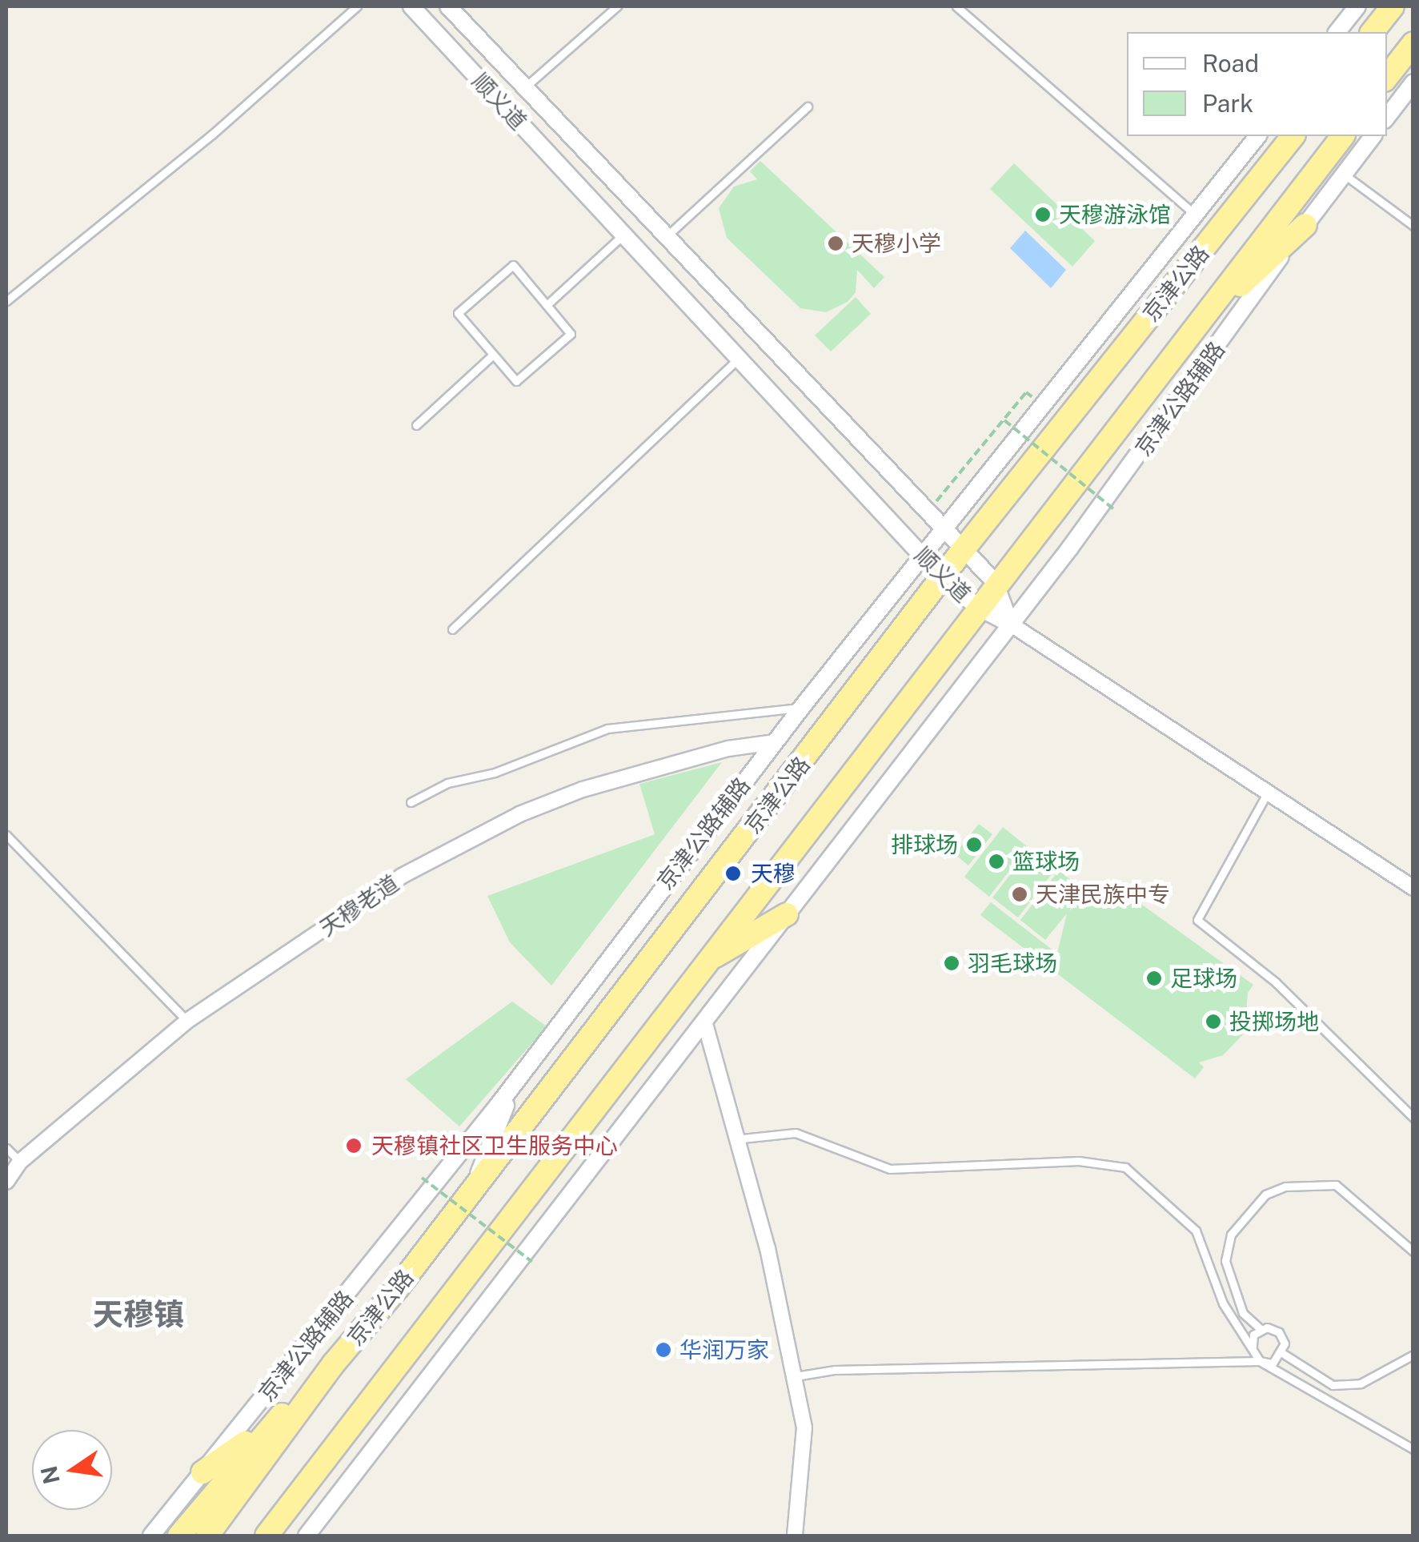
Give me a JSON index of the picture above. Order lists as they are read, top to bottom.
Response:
{
  "streets": {
    "highway": ["京津公路"],
    "street": ["顺义道", "京津公路辅路", "天穆老道"]
  },
  "crossings": [
    ["顺义道", "京津公路"],
    ["顺义道", "京津公路辅路"],
    ["京津公路辅路", "天穆老道"]
  ],
  "districts": ["天穆镇"],
  "places": [
    "天穆游泳馆",
    "天穆小学",
    "排球场",
    "篮球场",
    "天穆",
    "天津民族中专",
    "羽毛球场",
    "足球场",
    "投掷场地",
    "天穆镇社区卫生服务中心",
    "华润万家"
  ],
  "legend": ["Road", "Park"],
  "north": "left"
}
